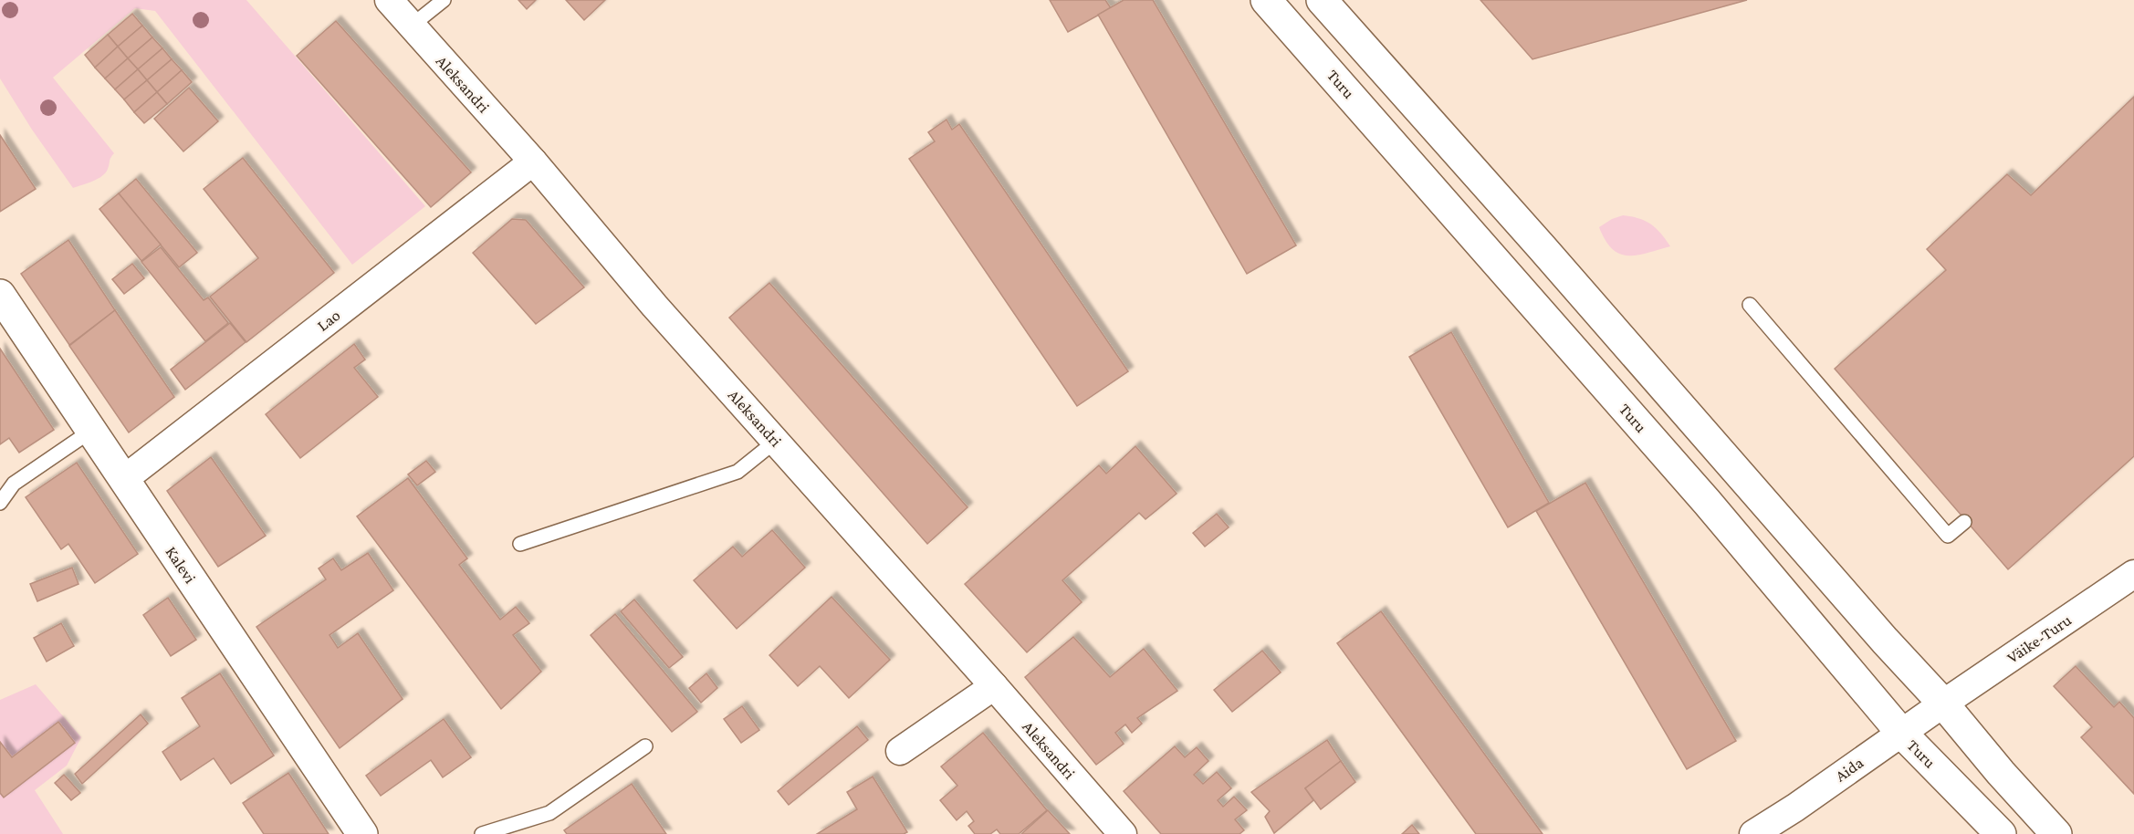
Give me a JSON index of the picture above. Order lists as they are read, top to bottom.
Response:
{
  "streets": {
    "main road": ["Turu", "Kalevi"],
    "street": [
      "Aleksandri",
      "Lao",
      "Väike-Turu",
      "Aida"
    ]
  },
  "crossings": [
    ["Aleksandri", "Lao"],
    ["Turu", "Aida"],
    ["Lao", "Kalevi"],
    ["Väike-Turu", "Aida"]
  ]
}
